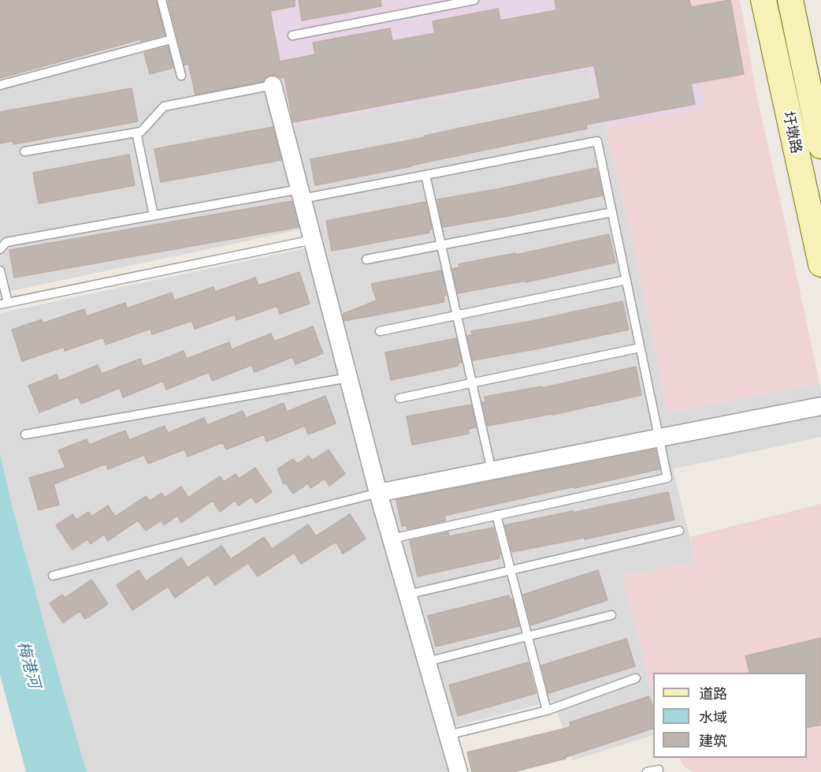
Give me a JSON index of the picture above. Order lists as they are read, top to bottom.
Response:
{
  "streets": {
    "main road": ["圩墩路"]
  },
  "water": ["梅港河"],
  "legend": ["道路", "水域", "建筑"]
}
